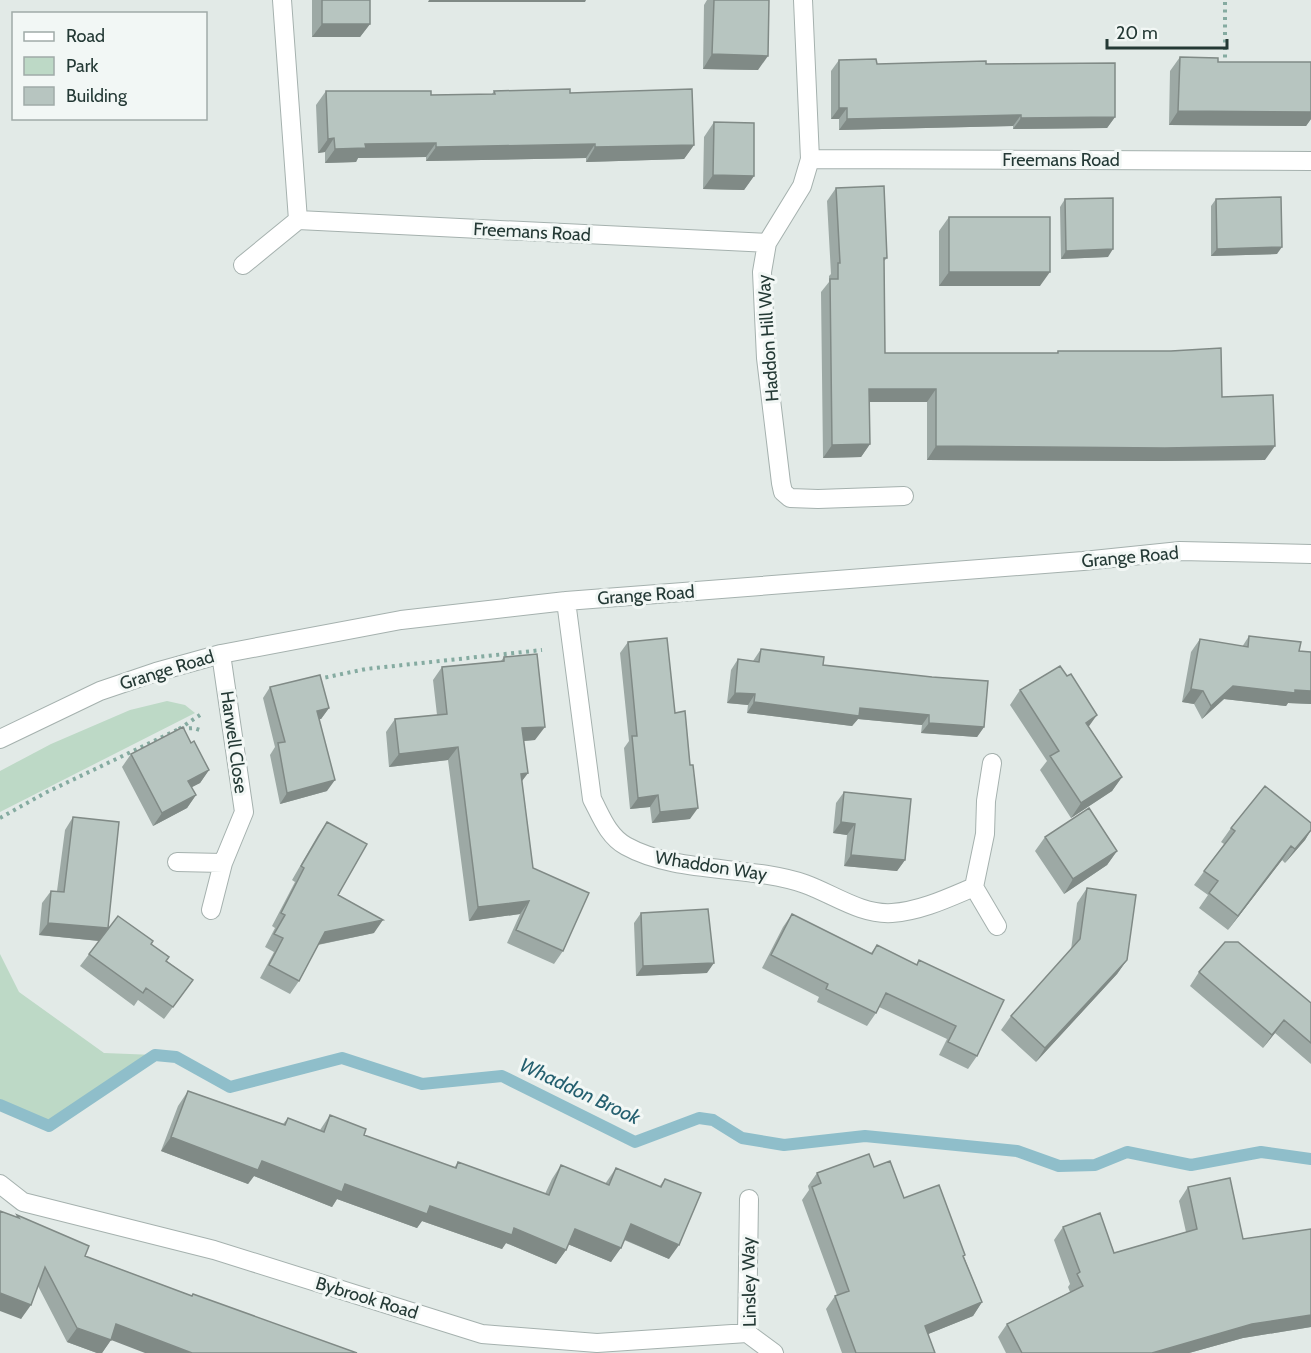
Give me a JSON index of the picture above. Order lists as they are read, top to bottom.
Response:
{
  "streets": {
    "street": [
      "Freemans Road",
      "Haddon Hill Way",
      "Grange Road",
      "Harwell Close",
      "Whaddon Way",
      "Linsley Way",
      "Bybrook Road"
    ]
  },
  "crossings": [
    ["Freemans Road", "Haddon Hill Way"],
    ["Grange Road", "Harwell Close"],
    ["Grange Road", "Whaddon Way"],
    ["Linsley Way", "Bybrook Road"]
  ],
  "water": ["Whaddon Brook"],
  "legend": ["Road", "Park", "Building"],
  "scale_bar": "20 m"
}
